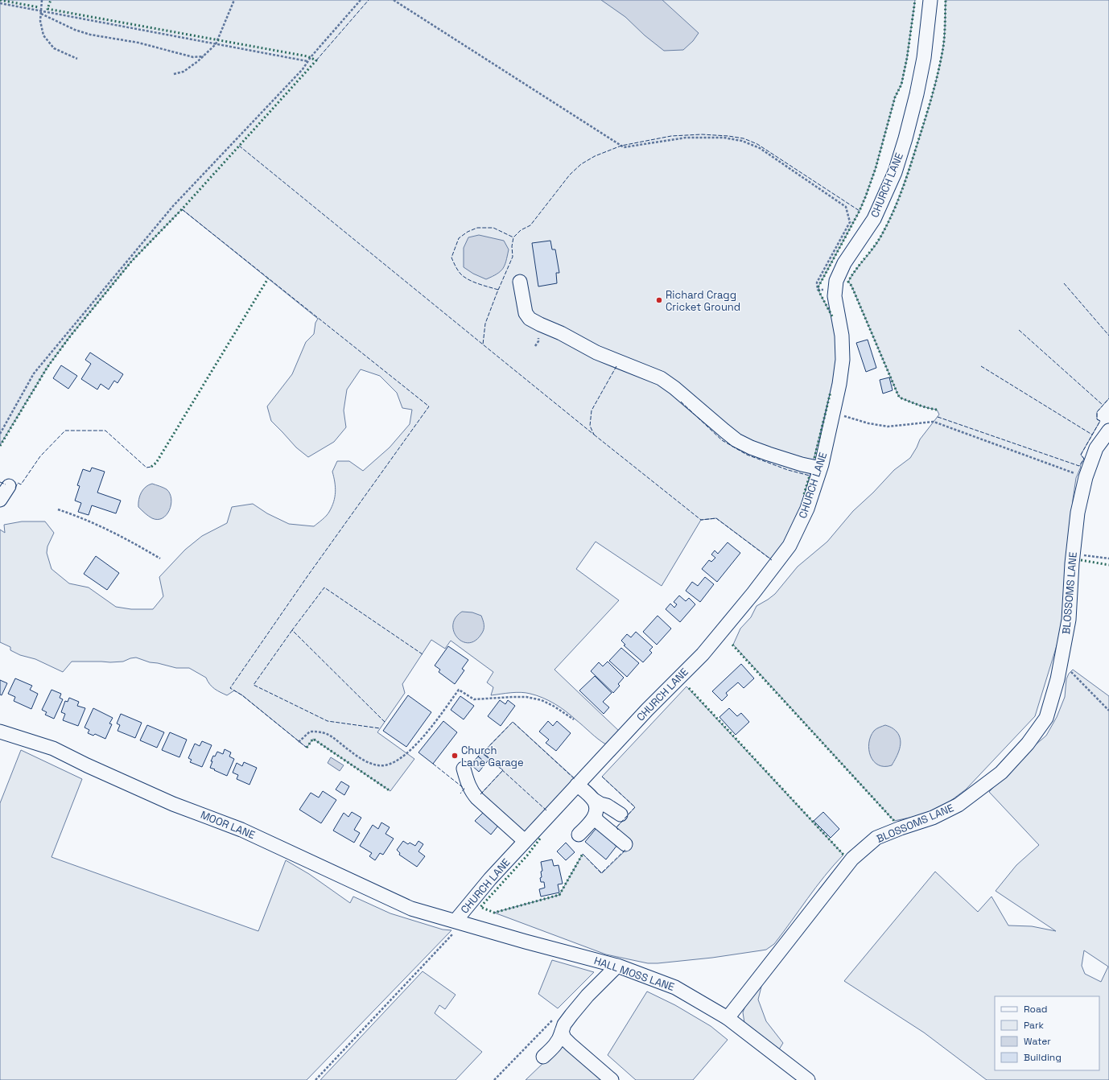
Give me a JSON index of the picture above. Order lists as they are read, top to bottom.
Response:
{
  "streets": {
    "street": [
      "CHURCH LANE",
      "BLOSSOMS LANE",
      "MOOR LANE",
      "HALL MOSS LANE"
    ]
  },
  "crossings": [
    ["CHURCH LANE", "MOOR LANE"],
    ["CHURCH LANE", "HALL MOSS LANE"],
    ["BLOSSOMS LANE", "HALL MOSS LANE"],
    ["MOOR LANE", "HALL MOSS LANE"]
  ],
  "places": ["Richard Cragg Cricket Ground", "Church Lane Garage"],
  "legend": [
    "Road",
    "Park",
    "Water",
    "Building"
  ]
}
